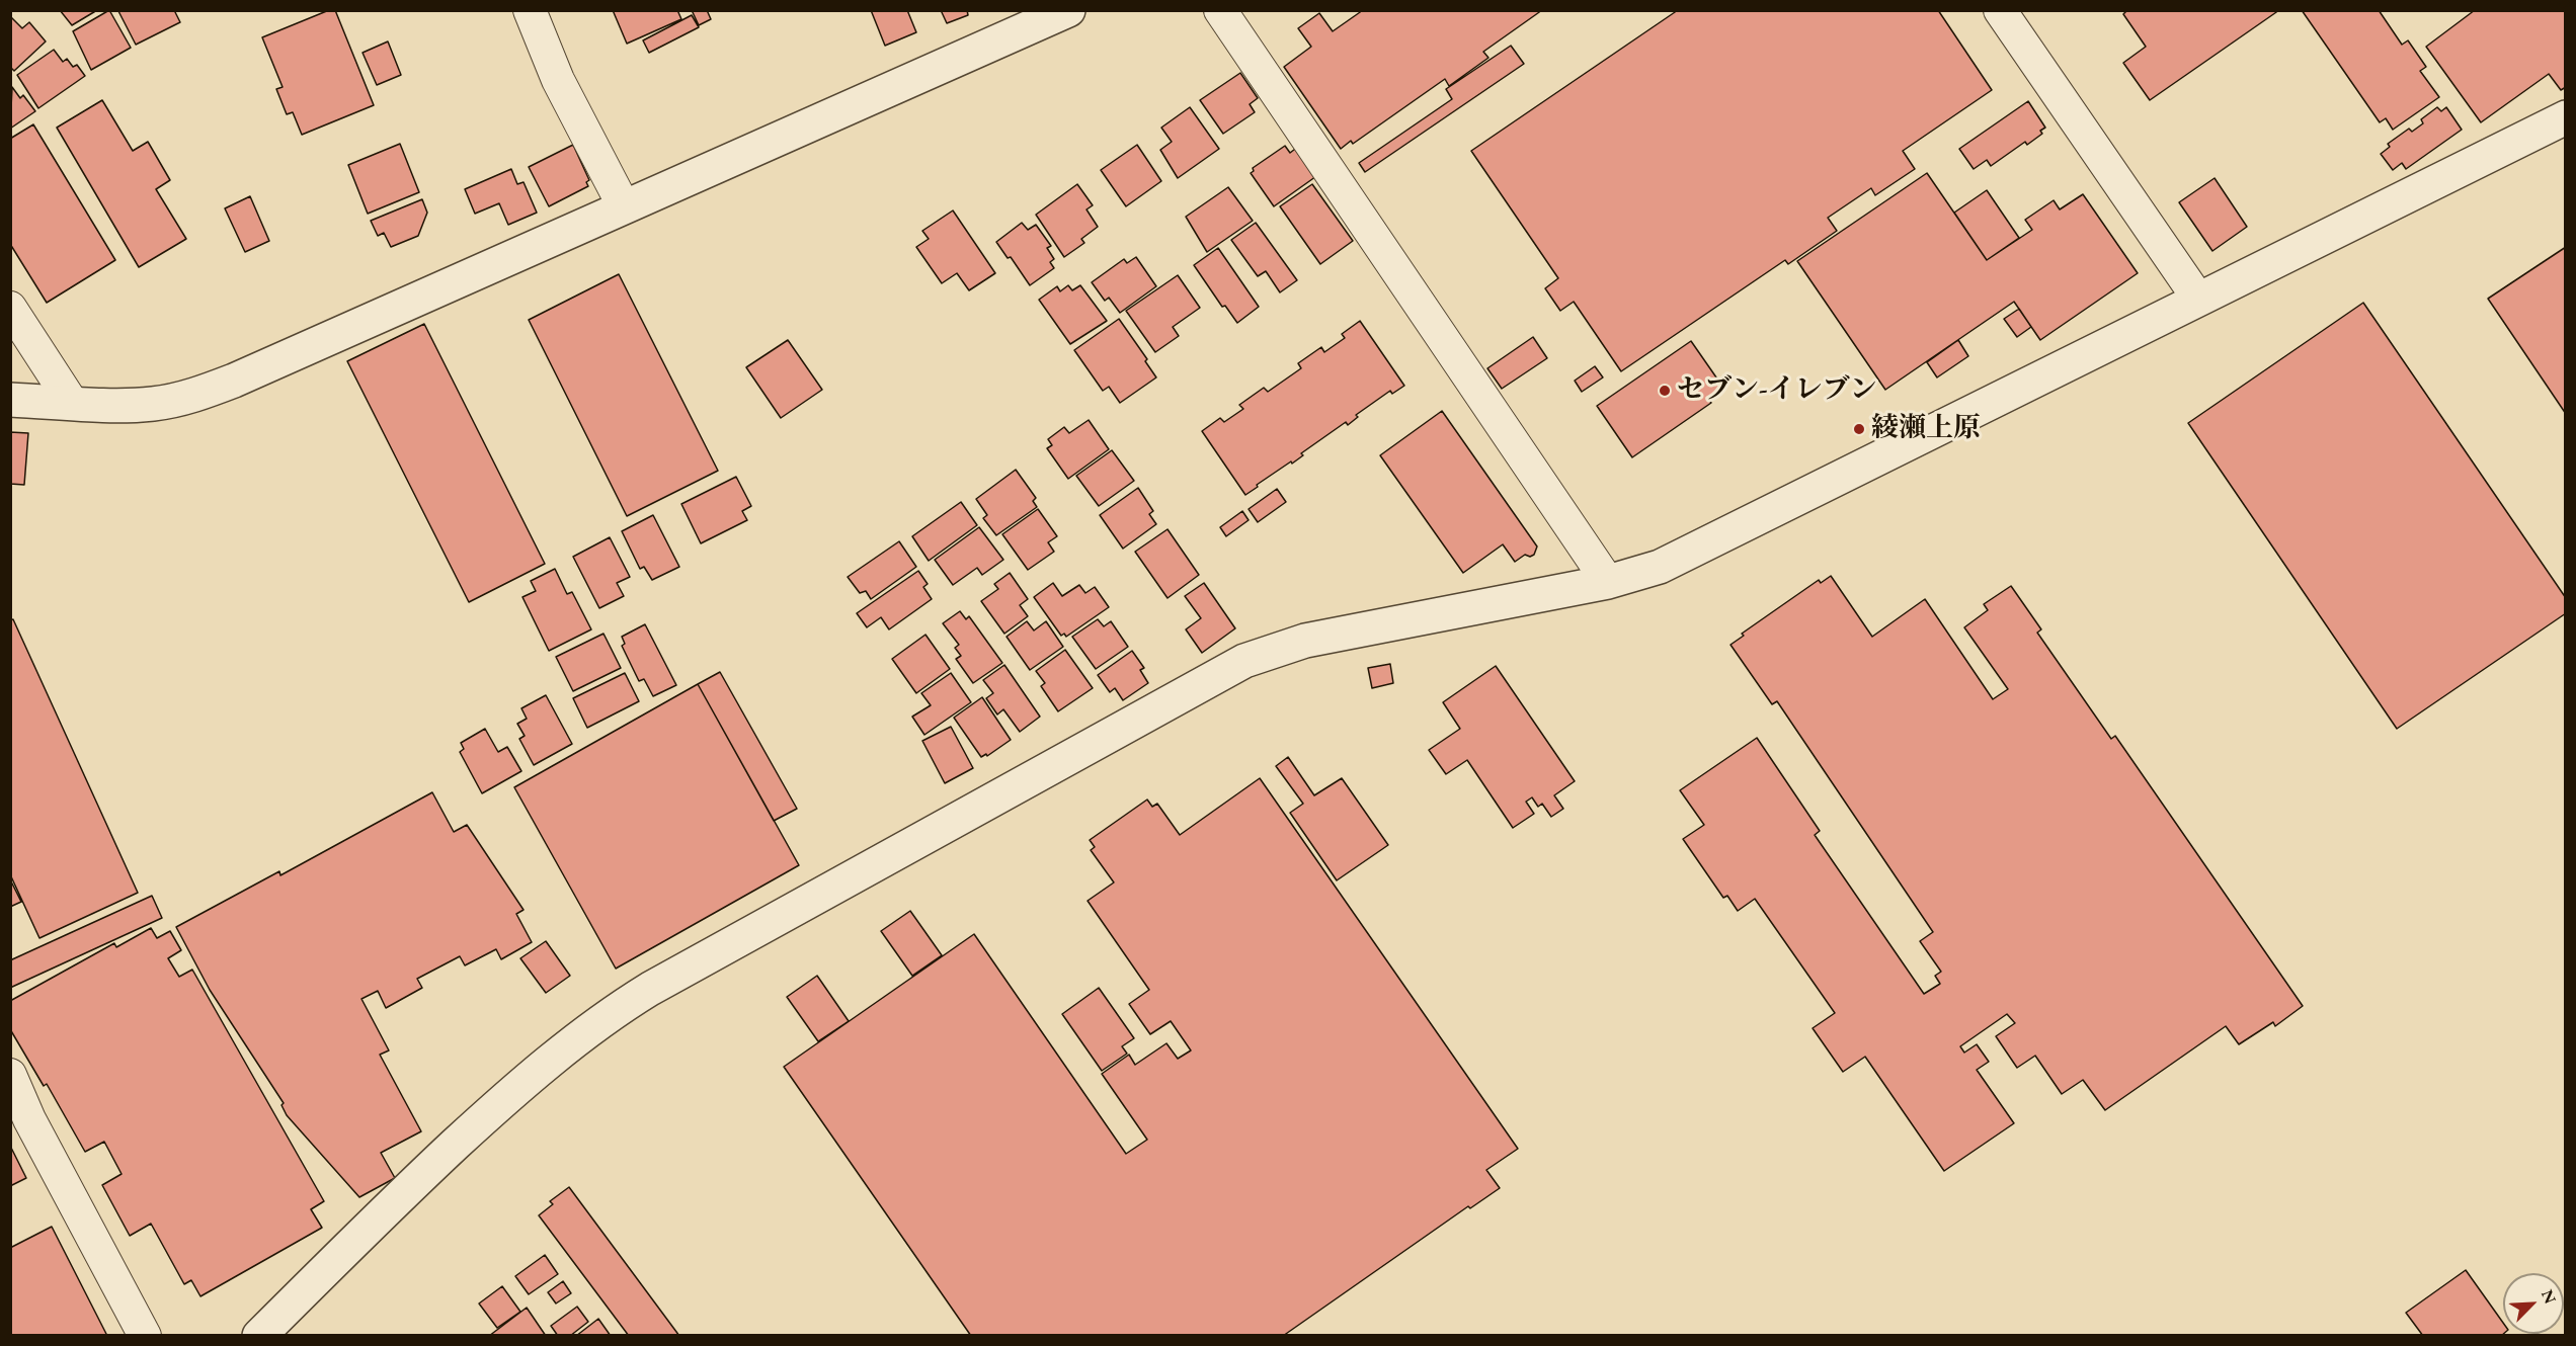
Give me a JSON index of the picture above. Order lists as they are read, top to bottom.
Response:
{
  "places": ["セブン-イレブン", "綾瀬上原"],
  "north": "top right"
}
